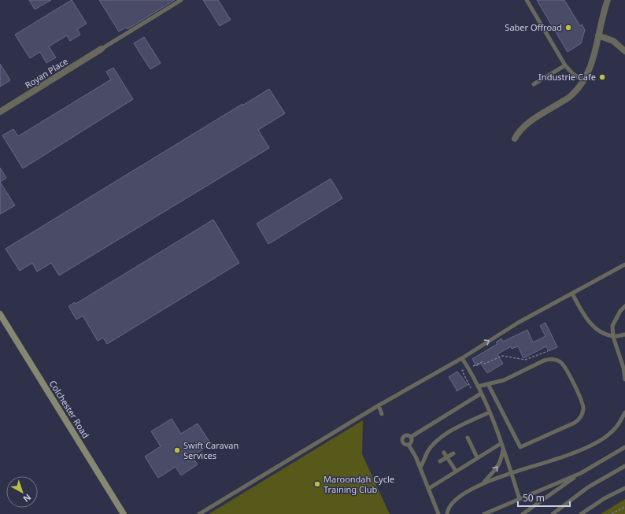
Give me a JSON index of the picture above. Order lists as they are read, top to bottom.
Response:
{
  "streets": {
    "main road": ["Colchester Road"],
    "street": ["Royan Place"]
  },
  "places": [
    "Saber Offroad",
    "Industrie Cafe",
    "Swift Caravan Services",
    "Maroondah Cycle Training Club"
  ],
  "scale_bar": "50 m",
  "north": "bottom right"
}
